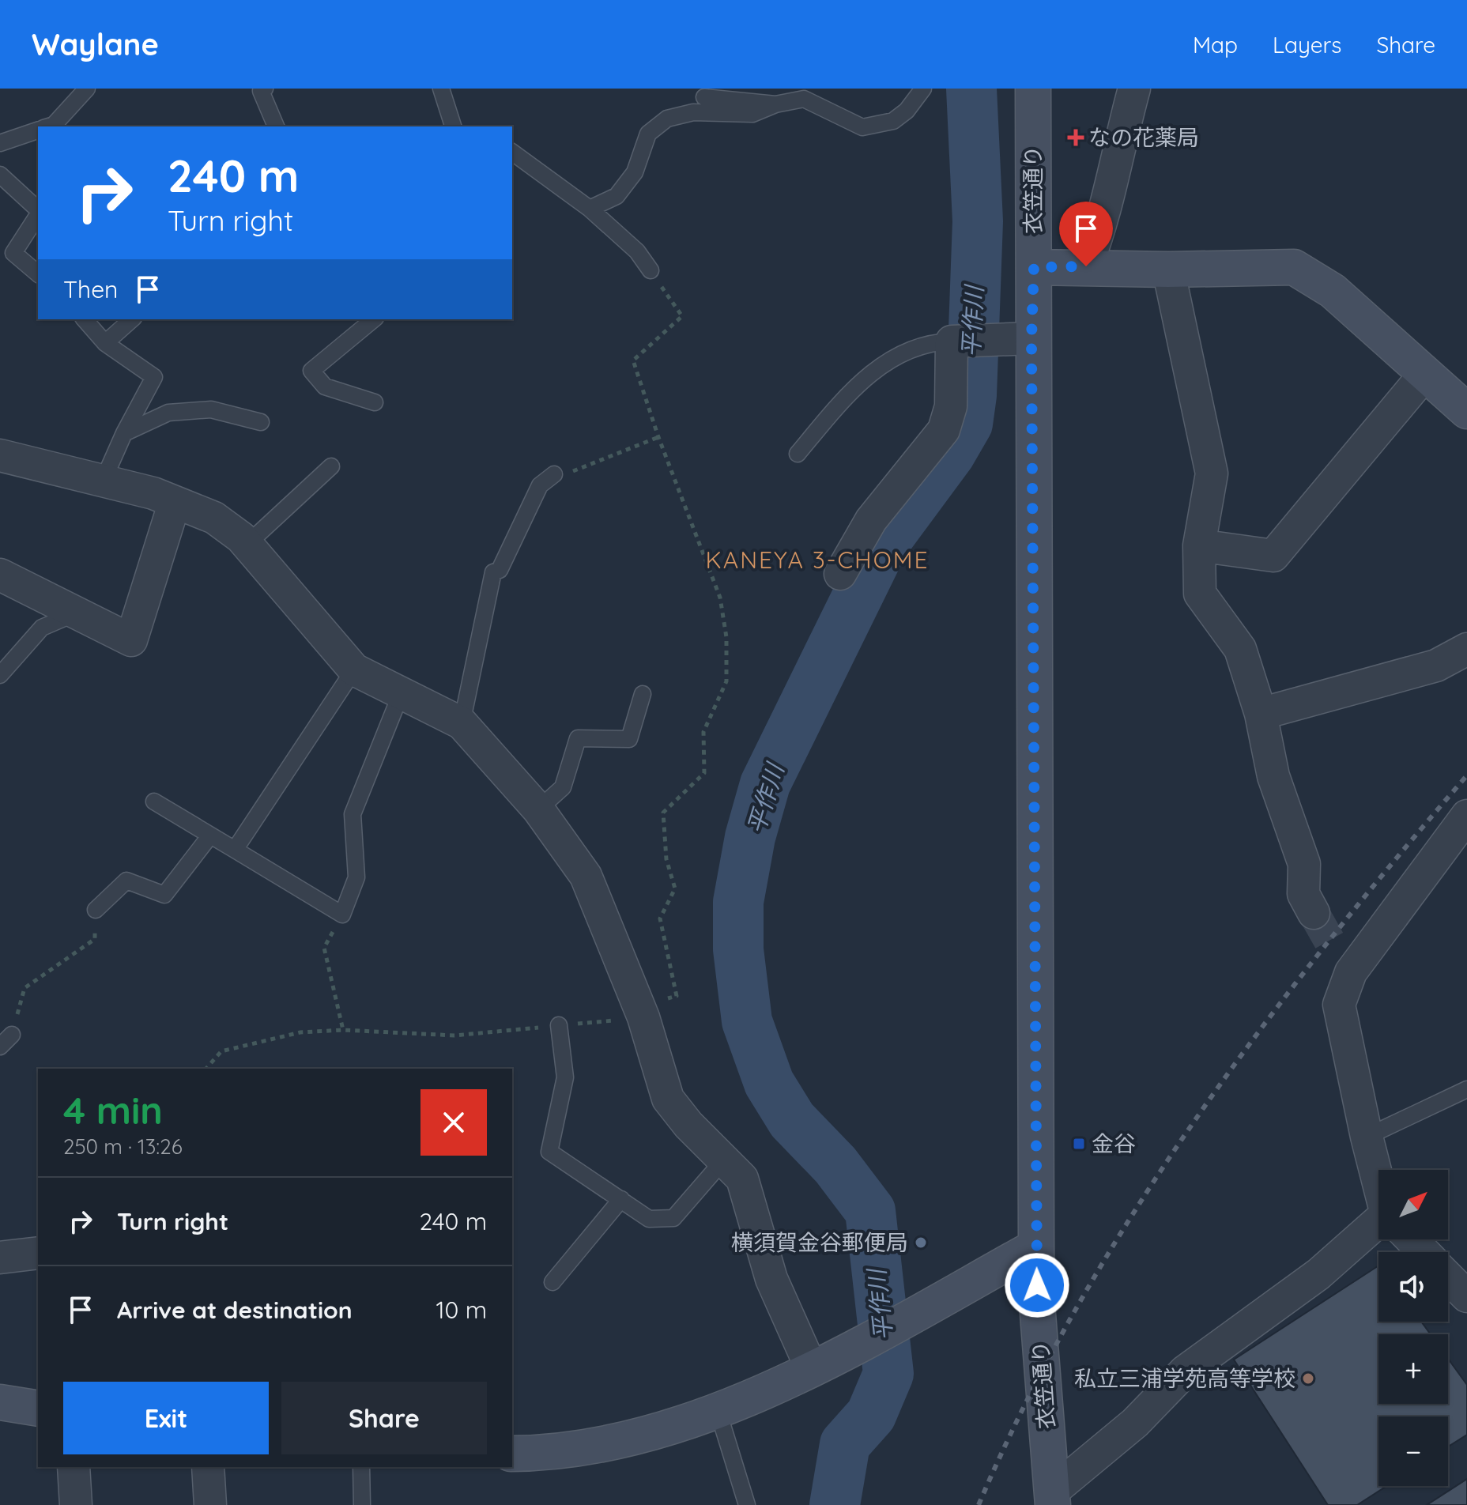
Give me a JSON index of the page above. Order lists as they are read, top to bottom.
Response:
{
  "streets": {
    "street": ["衣笠通り"]
  },
  "districts": ["KANEYA 3-CHOME"],
  "water": ["平作川"],
  "places": {
    "health": ["なの花薬局"],
    "transit": ["金谷"],
    "other": ["横須賀金谷郵便局", "私立三浦学苑高等学校"]
  },
  "north": "top right",
  "page": {
    "header": "Waylane",
    "nav": ["Map", "Layers", "Share"],
    "turn": ["240 m", "Turn right"],
    "then": "Then",
    "heading": ["4 min", "250 m · 13:26"],
    "map_buttons": ["+", "−"],
    "list": [
      {
        "name": "Turn right",
        "value": "240 m"
      },
      {
        "name": "Arrive at destination",
        "value": "10 m"
      }
    ],
    "buttons": ["Exit", "Share"]
  }
}
